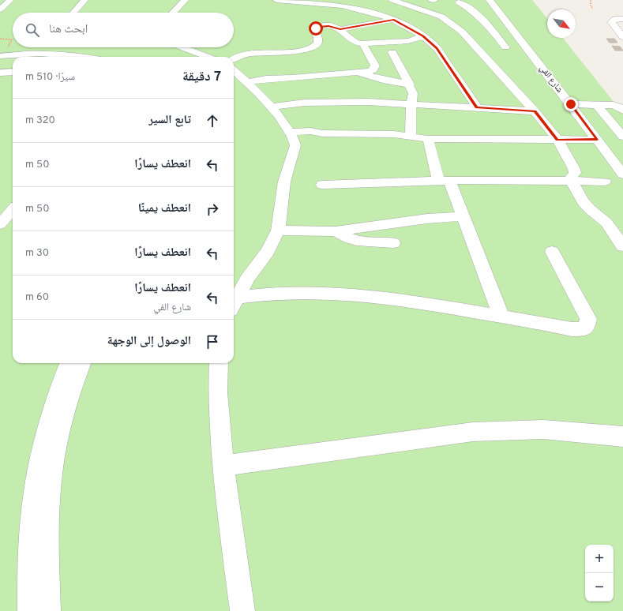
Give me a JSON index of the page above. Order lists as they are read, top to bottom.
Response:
{
  "streets": {
    "street": ["شارع الفي"]
  },
  "north": "bottom right",
  "page": {
    "search": "ابحث هنا",
    "heading": ["7 دقيقة", "سيرًا · 510 m"],
    "list": [
      ["تابع السير", "320 m"],
      ["انعطف يسارًا", "50 m"],
      ["انعطف يمينًا", "50 m"],
      ["انعطف يسارًا", "30 m"],
      ["انعطف يسارًا", "شارع الفي", "60 m"],
      "الوصول إلى الوجهة"
    ],
    "map_buttons": ["+", "−"]
  }
}
